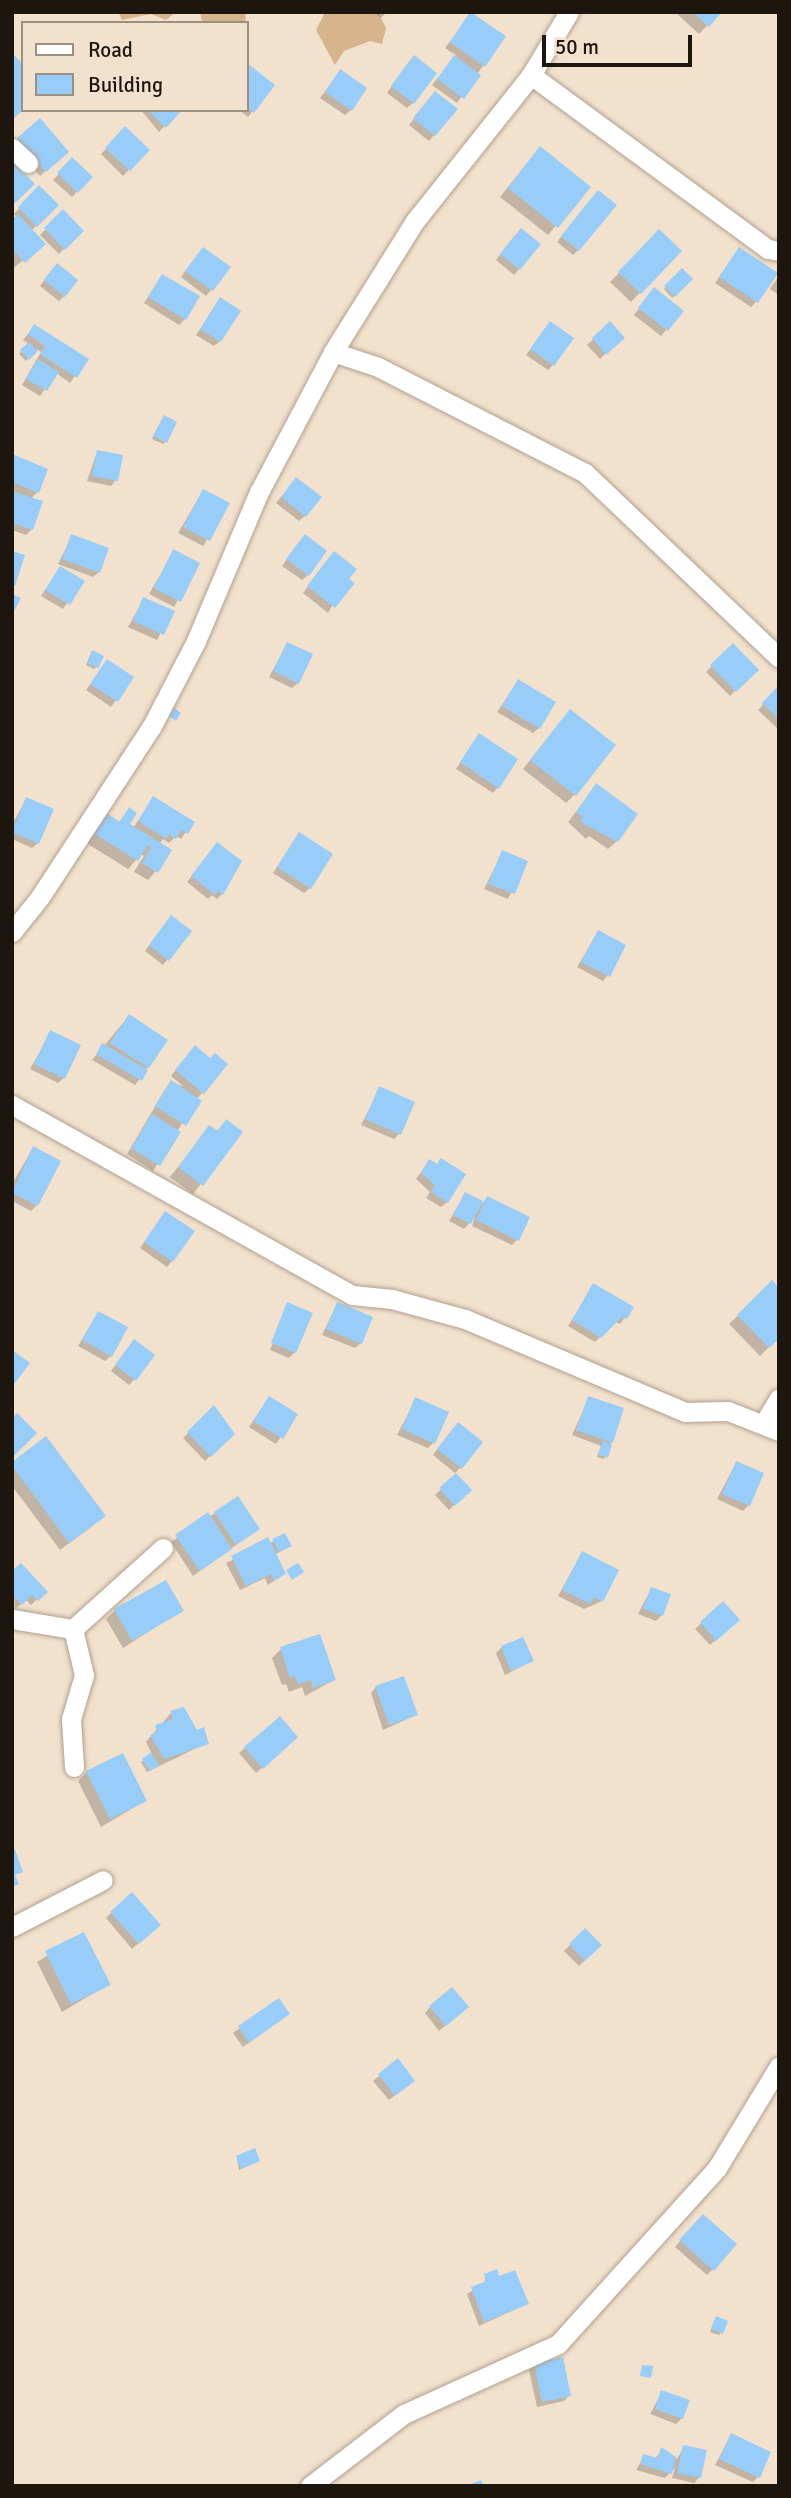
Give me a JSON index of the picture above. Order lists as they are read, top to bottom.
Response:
{
  "legend": ["Road", "Building"],
  "scale_bar": "50 m"
}
